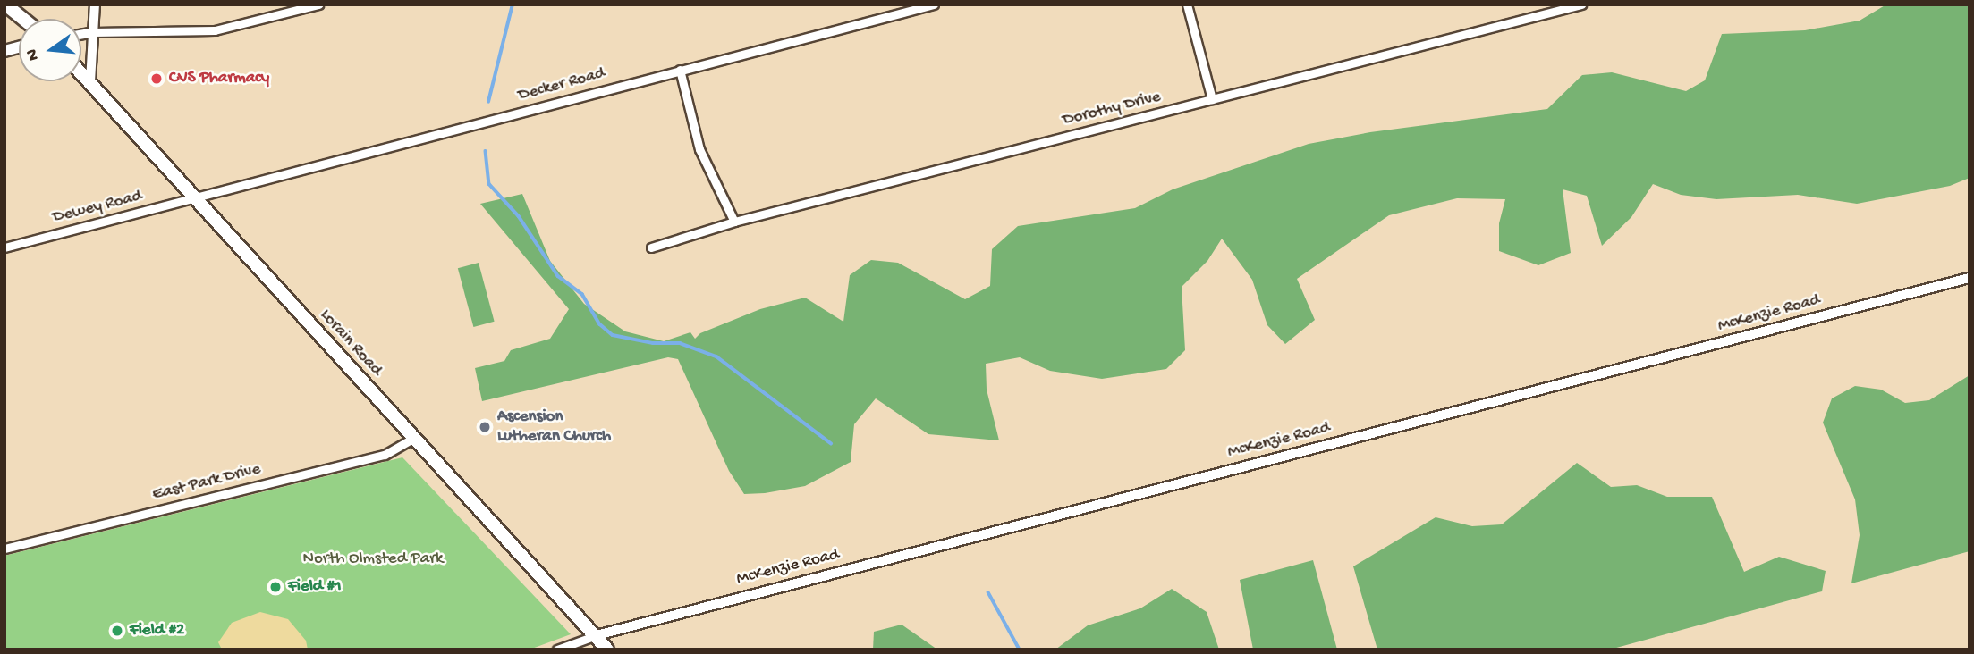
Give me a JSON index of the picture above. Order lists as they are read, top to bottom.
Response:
{
  "streets": {
    "main road": ["Lorain Road"],
    "street": [
      "Decker Road",
      "Dorothy Drive",
      "Dewey Road",
      "McKenzie Road",
      "East Park Drive"
    ]
  },
  "crossings": [
    ["Decker Road", "Dewey Road"],
    ["Decker Road", "Lorain Road"],
    ["Dewey Road", "Lorain Road"],
    ["McKenzie Road", "Lorain Road"],
    ["Lorain Road", "East Park Drive"]
  ],
  "parks": ["North Olmsted Park"],
  "places": [
    "CVS Pharmacy",
    "Ascension Lutheran Church",
    "Field #1",
    "Field #2"
  ],
  "north": "left"
}
